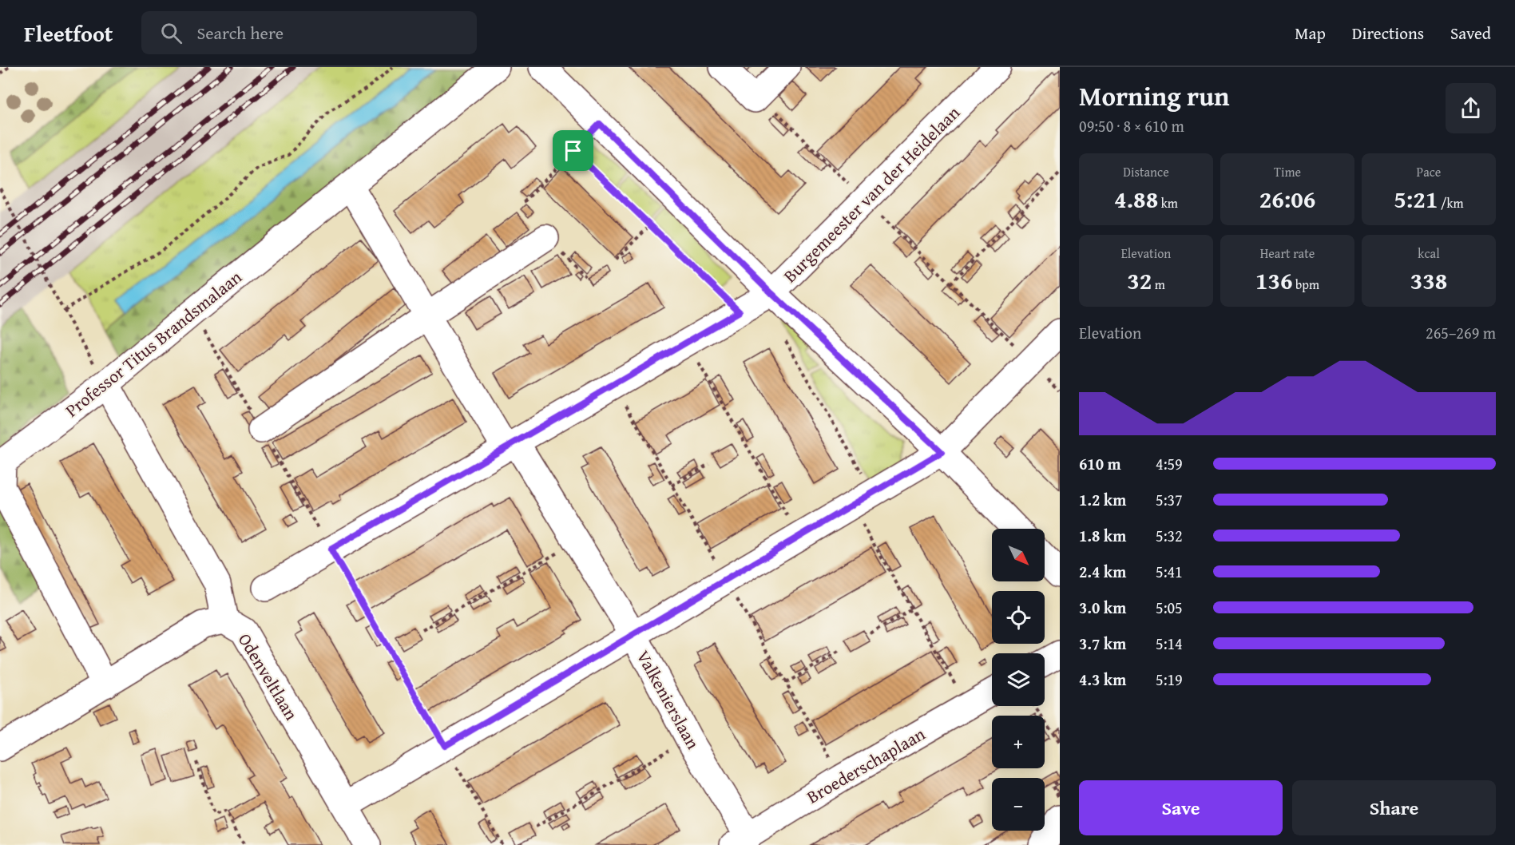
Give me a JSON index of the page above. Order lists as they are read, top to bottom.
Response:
{
  "streets": {
    "street": [
      "Burgemeester van der Heidelaan",
      "Professor Titus Brandsmalaan",
      "Odenveltlaan",
      "Valkenierslaan",
      "Broederschaplaan"
    ]
  },
  "crossings": [
    ["Burgemeester van der Heidelaan", "Valkenierslaan"],
    ["Professor Titus Brandsmalaan", "Odenveltlaan"],
    ["Professor Titus Brandsmalaan", "Valkenierslaan"],
    ["Valkenierslaan", "Broederschaplaan"]
  ],
  "north": "bottom right",
  "page": {
    "header": "Fleetfoot",
    "search": "Search here",
    "nav": ["Map", "Directions", "Saved"],
    "heading": ["Morning run", "09:50 · 8 × 610 m"],
    "stats": [
      ["Distance", "4.88 km"],
      ["Time", "26:06"],
      ["Pace", "5:21 /km"],
      ["Elevation", "32 m"],
      ["Heart rate", "136 bpm"],
      ["kcal", "338"]
    ],
    "chart": ["Elevation", "265–269 m"],
    "list": [
      {
        "name": "610 m",
        "note": "4:59"
      },
      {
        "name": "1.2 km",
        "note": "5:37"
      },
      {
        "name": "1.8 km",
        "note": "5:32"
      },
      {
        "name": "2.4 km",
        "note": "5:41"
      },
      {
        "name": "3.0 km",
        "note": "5:05"
      },
      {
        "name": "3.7 km",
        "note": "5:14"
      },
      {
        "name": "4.3 km",
        "note": "5:19"
      }
    ],
    "map_buttons": ["+", "−"],
    "buttons": ["Save", "Share"]
  }
}
